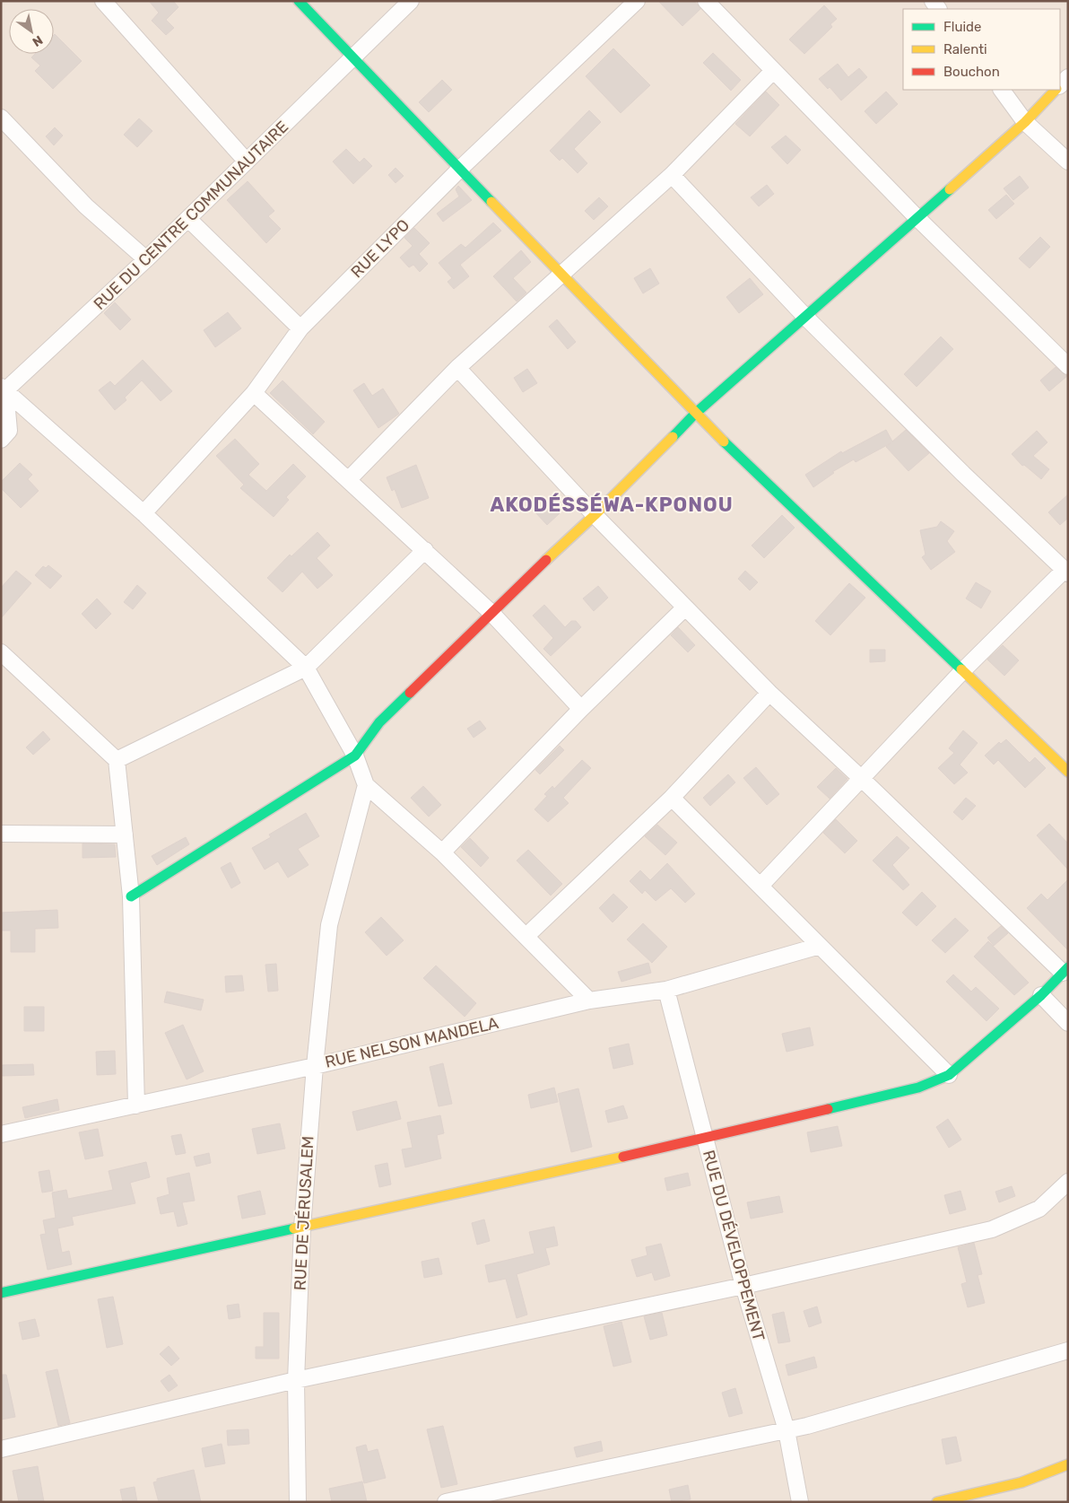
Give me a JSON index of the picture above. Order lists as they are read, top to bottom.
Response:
{
  "streets": {
    "street": [
      "RUE DU CENTRE COMMUNAUTAIRE",
      "RUE LYPO",
      "RUE NELSON MANDELA",
      "RUE DE JÉRUSALEM",
      "RUE DU DÉVELOPPEMENT"
    ]
  },
  "crossings": [
    ["RUE NELSON MANDELA", "RUE DE JÉRUSALEM"],
    ["RUE NELSON MANDELA", "RUE DU DÉVELOPPEMENT"]
  ],
  "districts": ["AKODÉSSÉWA-KPONOU"],
  "legend": ["Fluide", "Ralenti", "Bouchon"],
  "north": "bottom right"
}
